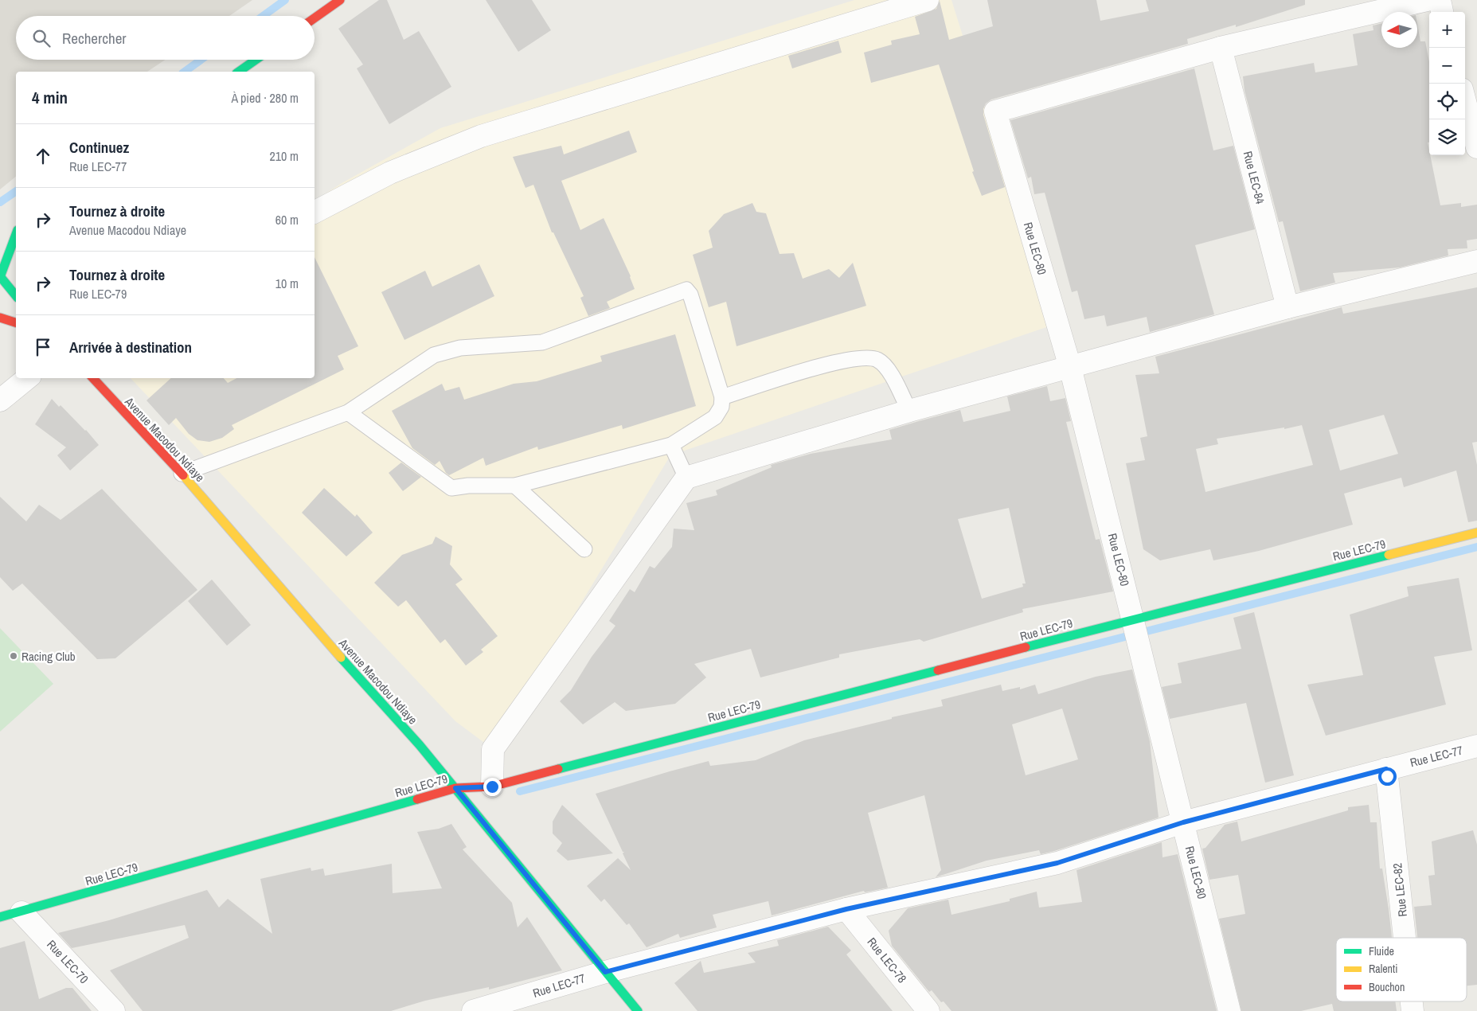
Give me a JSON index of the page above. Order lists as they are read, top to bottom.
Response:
{
  "streets": {
    "street": [
      "Rue LEC-84",
      "Rue LEC-80",
      "Avenue Macodou Ndiaye",
      "Rue LEC-79",
      "Rue LEC-77",
      "Rue LEC-82",
      "Rue LEC-78",
      "Rue LEC-70"
    ]
  },
  "crossings": [
    ["Rue LEC-84", "Rue LEC-80"],
    ["Rue LEC-80", "Rue LEC-79"],
    ["Rue LEC-80", "Rue LEC-77"],
    ["Avenue Macodou Ndiaye", "Rue LEC-79"],
    ["Avenue Macodou Ndiaye", "Rue LEC-77"],
    ["Rue LEC-79", "Rue LEC-70"],
    ["Rue LEC-77", "Rue LEC-82"],
    ["Rue LEC-77", "Rue LEC-78"]
  ],
  "places": ["Racing Club"],
  "legend": ["Fluide", "Ralenti", "Bouchon"],
  "north": "left",
  "page": {
    "map_buttons": ["+", "−"],
    "search": "Rechercher",
    "heading": ["4 min", "À pied · 280 m"],
    "list": [
      ["Continuez", "Rue LEC-77", "210 m"],
      ["Tournez à droite", "Avenue Macodou Ndiaye", "60 m"],
      ["Tournez à droite", "Rue LEC-79", "10 m"],
      "Arrivée à destination"
    ]
  }
}
